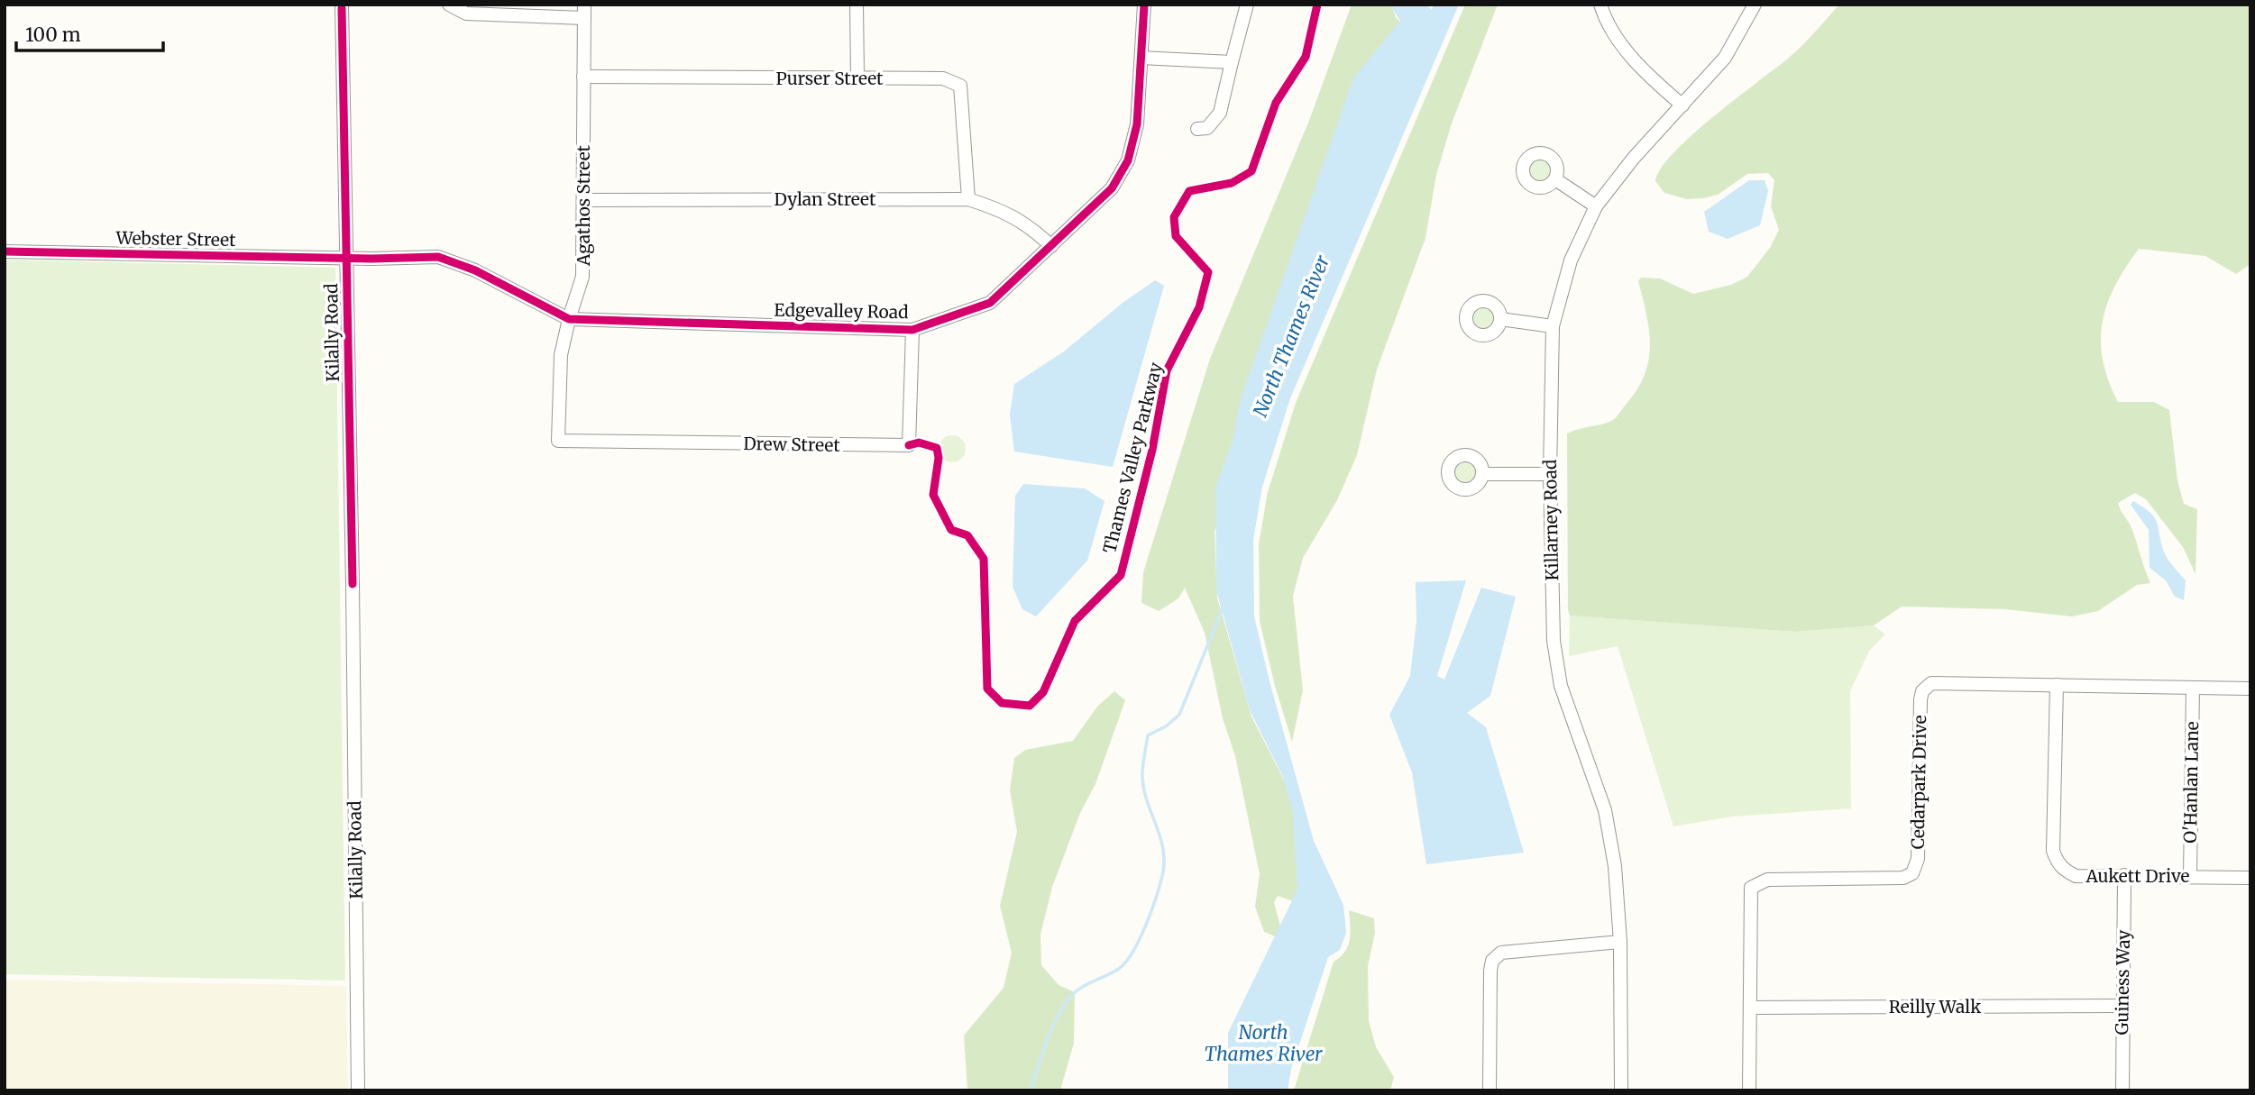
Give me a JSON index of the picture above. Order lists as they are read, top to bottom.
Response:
{
  "streets": {
    "street": [
      "Purser Street",
      "Dylan Street",
      "Agathos Street",
      "Webster Street",
      "Edgevalley Road",
      "Kilally Road",
      "Drew Street",
      "Killarney Road",
      "Cedarpark Drive",
      "O'Hanlan Lane",
      "Aukett Drive",
      "Guiness Way",
      "Reilly Walk"
    ],
    "cycle path": ["Thames Valley Parkway"]
  },
  "crossings": [
    ["Purser Street", "Dylan Street"],
    ["Purser Street", "Agathos Street"],
    ["Dylan Street", "Agathos Street"],
    ["Dylan Street", "Edgevalley Road"],
    ["Agathos Street", "Edgevalley Road"],
    ["Agathos Street", "Drew Street"],
    ["Webster Street", "Edgevalley Road"],
    ["Webster Street", "Kilally Road"],
    ["Edgevalley Road", "Kilally Road"],
    ["Edgevalley Road", "Drew Street"],
    ["Cedarpark Drive", "O'Hanlan Lane"],
    ["Cedarpark Drive", "Aukett Drive"],
    ["Cedarpark Drive", "Reilly Walk"],
    ["O'Hanlan Lane", "Aukett Drive"],
    ["Aukett Drive", "Guiness Way"],
    ["Guiness Way", "Reilly Walk"]
  ],
  "water": ["North Thames River"],
  "scale_bar": "100 m"
}
